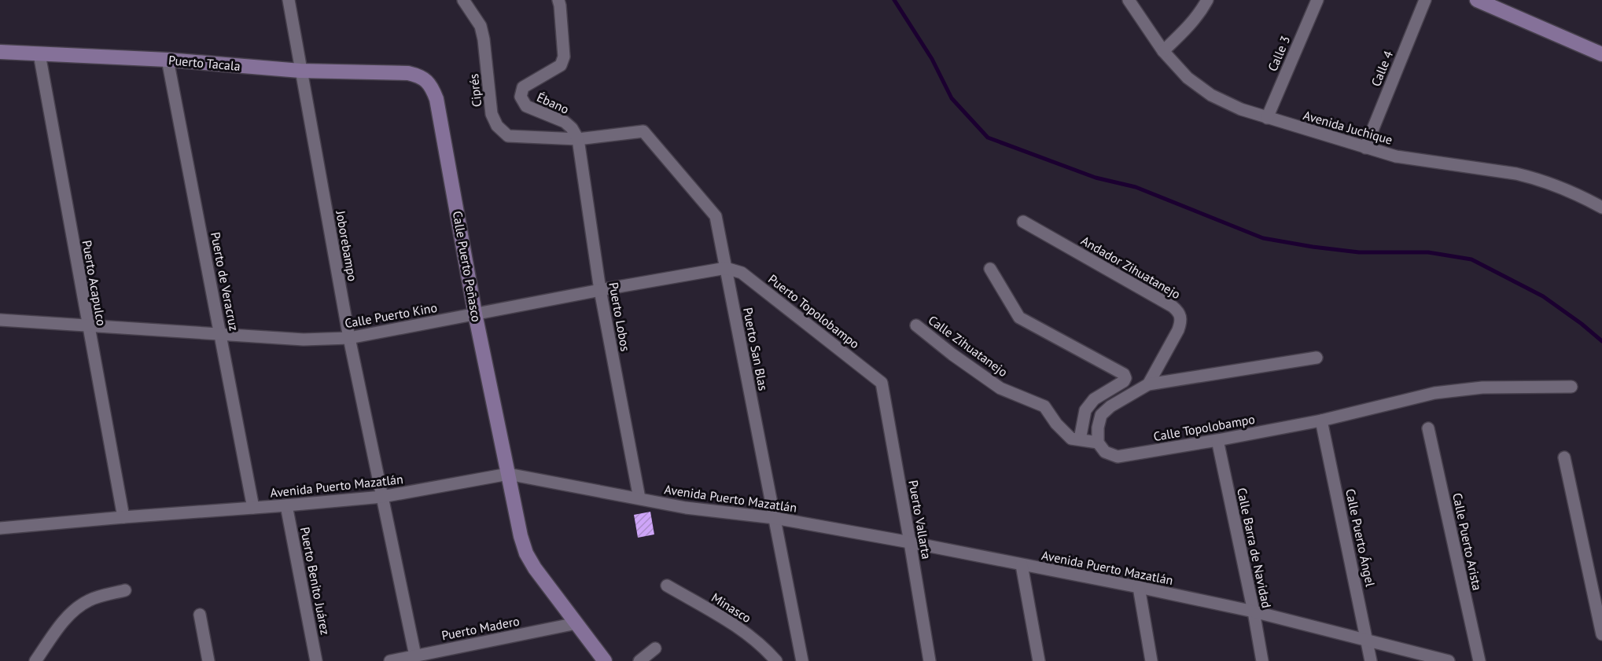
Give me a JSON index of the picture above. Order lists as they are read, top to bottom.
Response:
{
  "streets": {
    "street": [
      "Calle 3",
      "Puerto Tacala",
      "Calle 4",
      "Ciprés",
      "Ébano",
      "Avenida Juchique",
      "Joborebampo",
      "Calle Puerto Peñasco",
      "Andador Zihuatanejo",
      "Puerto de Veracruz",
      "Puerto Acapulco",
      "Puerto Topolobampo",
      "Calle Puerto Kino",
      "Puerto Lobos",
      "Calle Zihuatanejo",
      "Puerto San Blas",
      "Calle Topolobampo",
      "Avenida Puerto Mazatlán",
      "Puerto Vallarta",
      "Calle Puerto Ángel",
      "Calle Puerto Arista",
      "Calle Barra de Navidad",
      "Puerto Benito Juárez",
      "Minasco",
      "Puerto Madero"
    ]
  },
  "crossings": [
    ["Calle 3", "Avenida Juchique"],
    ["Puerto Tacala", "Joborebampo"],
    ["Puerto Tacala", "Calle Puerto Peñasco"],
    ["Puerto Tacala", "Puerto de Veracruz"],
    ["Puerto Tacala", "Puerto Acapulco"],
    ["Calle 4", "Avenida Juchique"],
    ["Ciprés", "Ébano"],
    ["Ciprés", "Puerto Lobos"],
    ["Ciprés", "Puerto San Blas"],
    ["Ébano", "Puerto Lobos"],
    ["Ébano", "Puerto San Blas"],
    ["Joborebampo", "Calle Puerto Kino"],
    ["Joborebampo", "Avenida Puerto Mazatlán"],
    ["Joborebampo", "Puerto Madero"],
    ["Calle Puerto Peñasco", "Calle Puerto Kino"],
    ["Calle Puerto Peñasco", "Avenida Puerto Mazatlán"],
    ["Calle Puerto Peñasco", "Puerto Madero"],
    ["Puerto de Veracruz", "Calle Puerto Kino"],
    ["Puerto de Veracruz", "Avenida Puerto Mazatlán"],
    ["Puerto Acapulco", "Calle Puerto Kino"],
    ["Puerto Acapulco", "Avenida Puerto Mazatlán"],
    ["Puerto Topolobampo", "Calle Puerto Kino"],
    ["Puerto Topolobampo", "Puerto San Blas"],
    ["Puerto Topolobampo", "Puerto Vallarta"],
    ["Calle Puerto Kino", "Puerto Lobos"],
    ["Calle Puerto Kino", "Puerto San Blas"],
    ["Puerto Lobos", "Puerto San Blas"],
    ["Puerto Lobos", "Avenida Puerto Mazatlán"],
    ["Calle Zihuatanejo", "Calle Topolobampo"],
    ["Puerto San Blas", "Avenida Puerto Mazatlán"],
    ["Calle Topolobampo", "Calle Puerto Ángel"],
    ["Calle Topolobampo", "Calle Barra de Navidad"],
    ["Avenida Puerto Mazatlán", "Puerto Vallarta"],
    ["Avenida Puerto Mazatlán", "Calle Puerto Ángel"],
    ["Avenida Puerto Mazatlán", "Calle Barra de Navidad"],
    ["Avenida Puerto Mazatlán", "Puerto Benito Juárez"]
  ]
}
